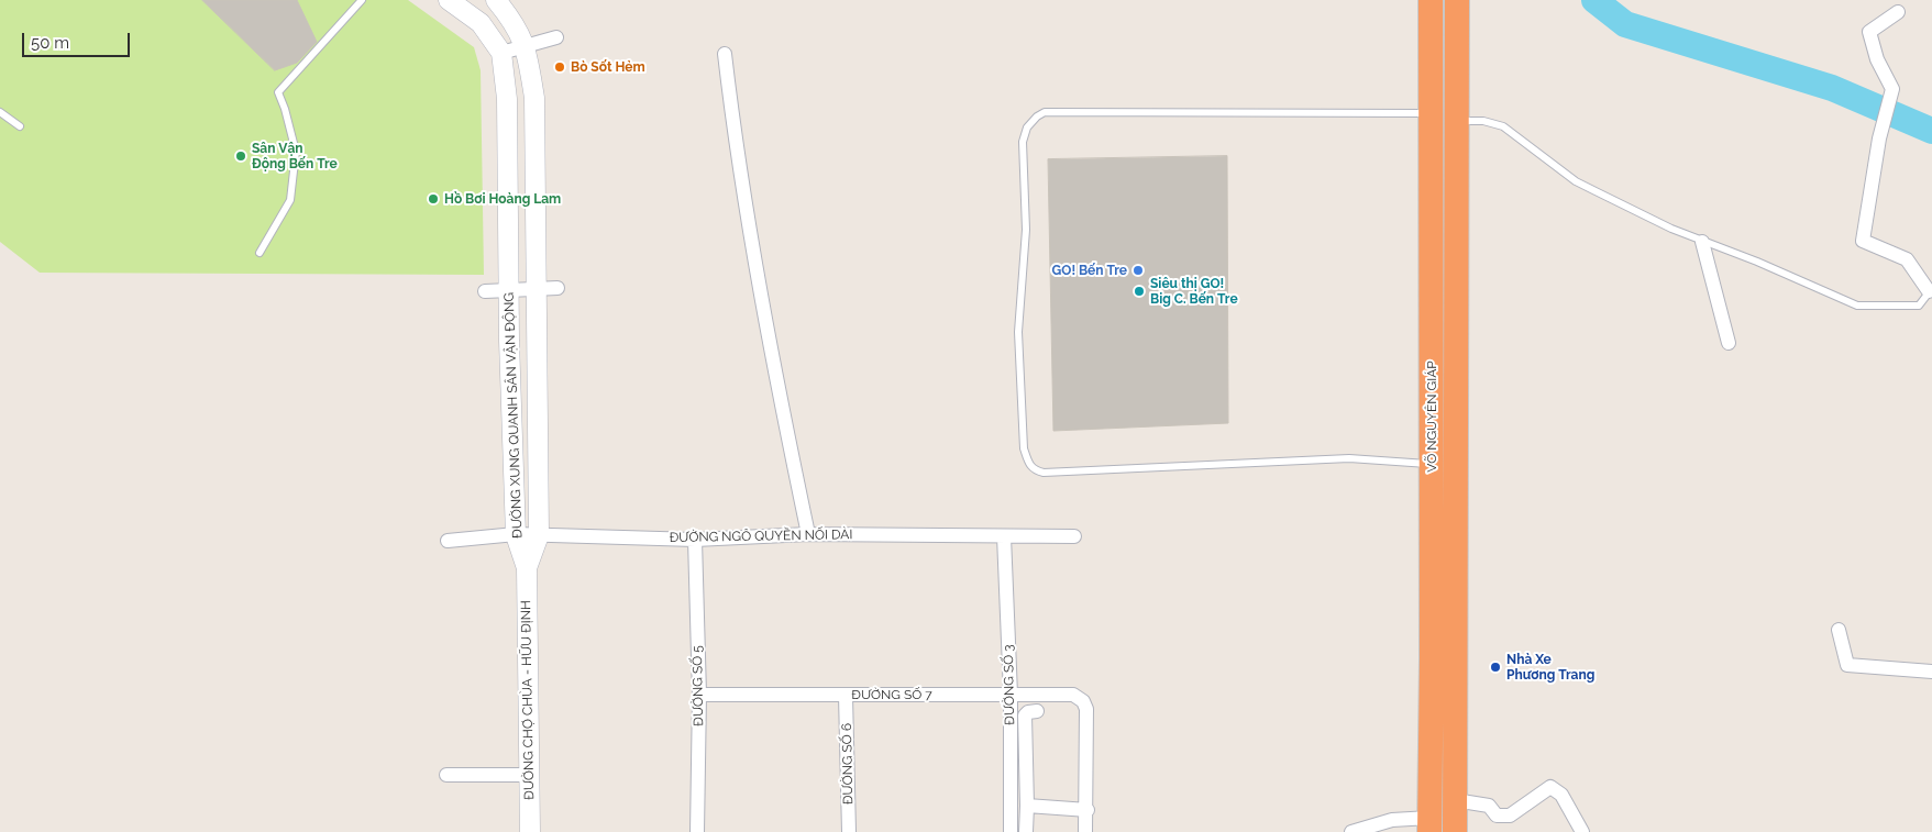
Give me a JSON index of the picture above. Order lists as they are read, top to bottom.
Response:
{
  "streets": {
    "highway": ["VÕ NGUYÊN GIÁP"],
    "street": [
      "ĐƯỜNG XUNG QUANH SÂN VẬN ĐỘNG",
      "ĐƯỜNG NGÔ QUYỀN NỐI DÀI",
      "ĐƯỜNG SỐ 3",
      "ĐƯỜNG SỐ 5",
      "ĐƯỜNG SỐ 7",
      "ĐƯỜNG CHỢ CHÙA - HỮU ĐỊNH",
      "ĐƯỜNG SỐ 6"
    ]
  },
  "crossings": [
    ["ĐƯỜNG XUNG QUANH SÂN VẬN ĐỘNG", "ĐƯỜNG NGÔ QUYỀN NỐI DÀI"],
    ["ĐƯỜNG XUNG QUANH SÂN VẬN ĐỘNG", "ĐƯỜNG CHỢ CHÙA - HỮU ĐỊNH"],
    ["ĐƯỜNG NGÔ QUYỀN NỐI DÀI", "ĐƯỜNG SỐ 3"],
    ["ĐƯỜNG NGÔ QUYỀN NỐI DÀI", "ĐƯỜNG SỐ 5"],
    ["ĐƯỜNG SỐ 3", "ĐƯỜNG SỐ 7"],
    ["ĐƯỜNG SỐ 5", "ĐƯỜNG SỐ 7"],
    ["ĐƯỜNG SỐ 7", "ĐƯỜNG SỐ 6"]
  ],
  "places": [
    "Bò Sốt Hẻm",
    "Sân Vận Động Bến Tre",
    "Hồ Bơi Hoàng Lam",
    "GO! Bến Tre",
    "Siêu thị GO! Big C. Bến Tre",
    "Nhà Xe Phương Trang"
  ],
  "scale_bar": "50 m"
}
